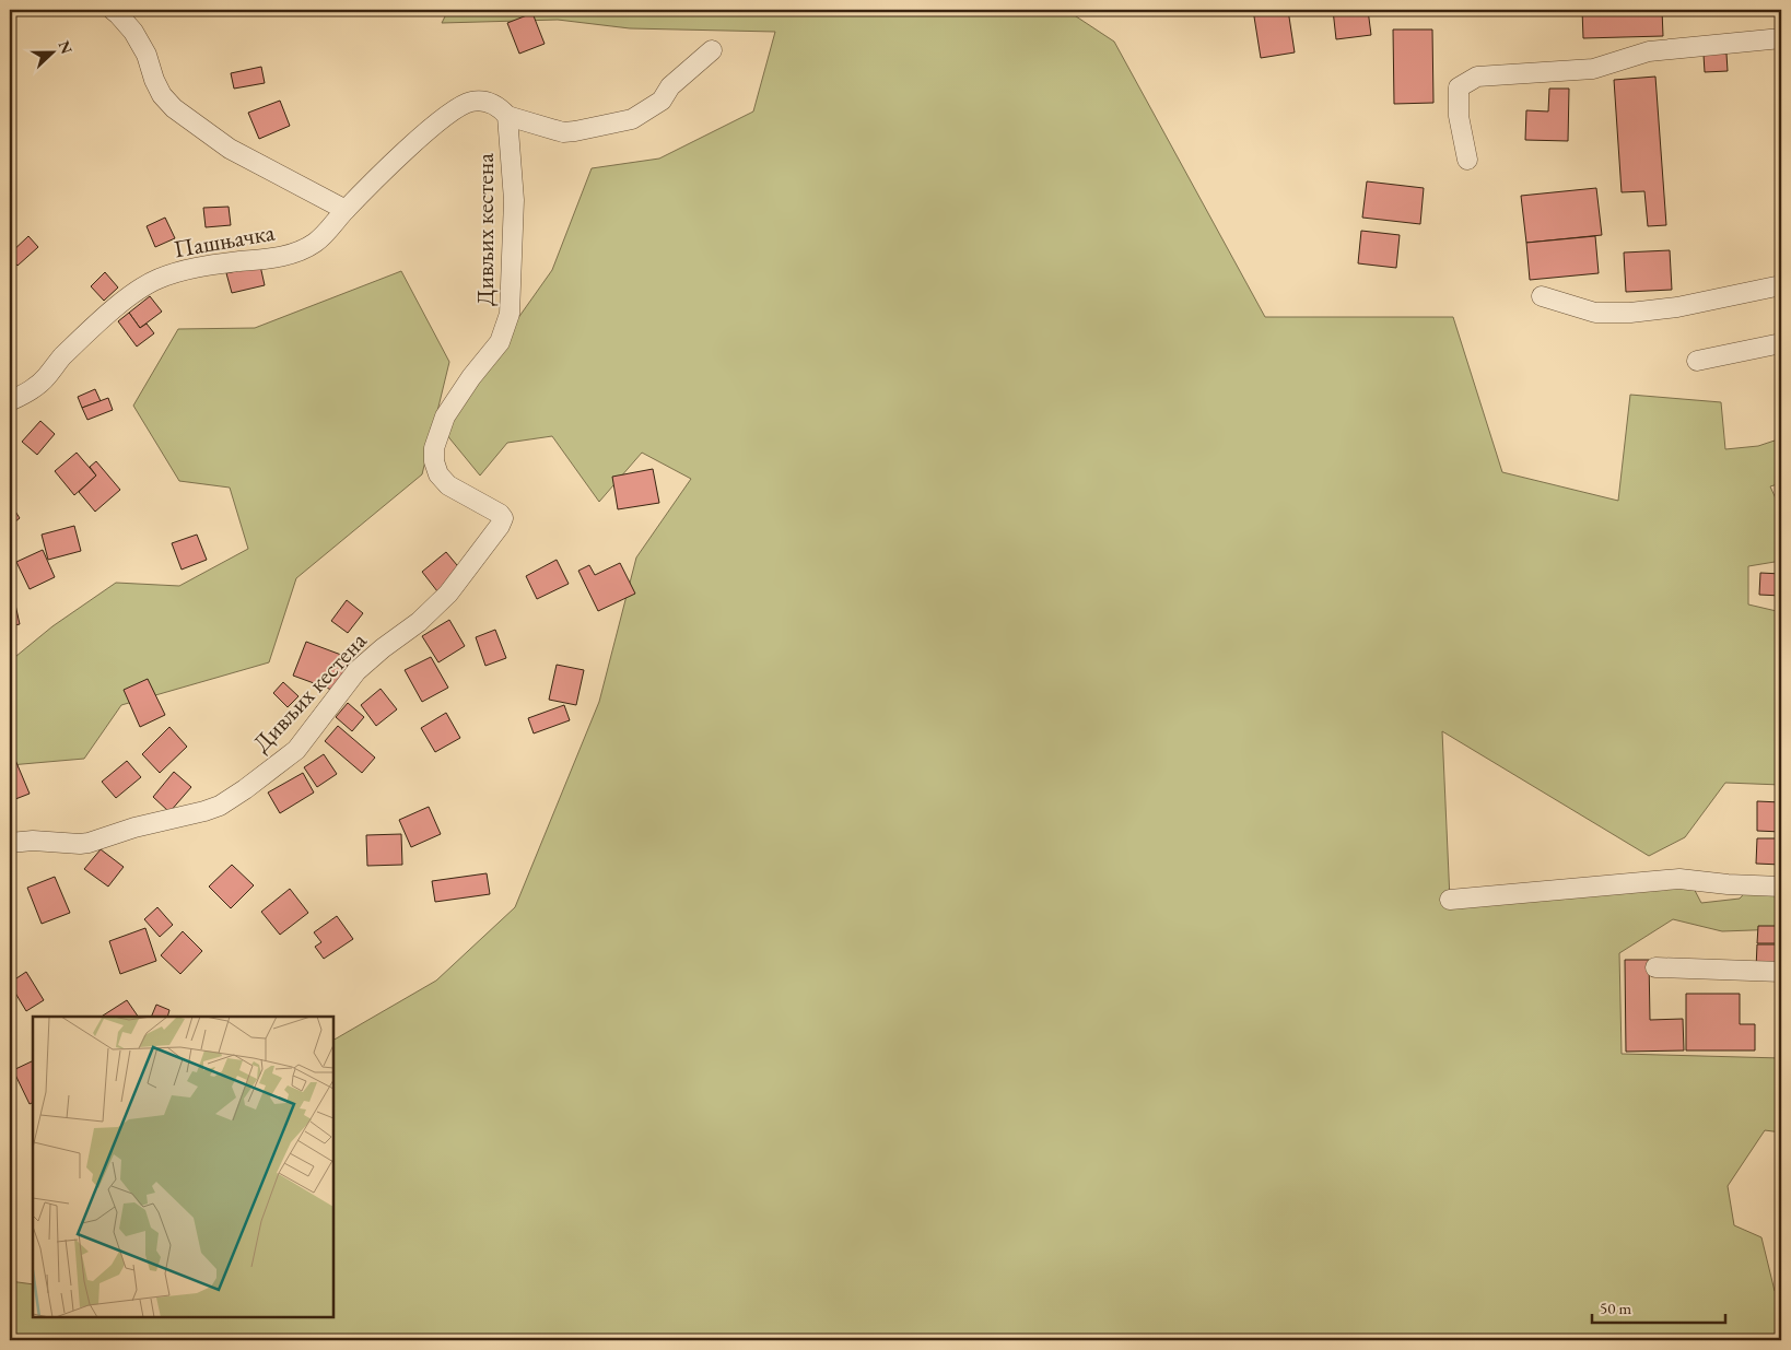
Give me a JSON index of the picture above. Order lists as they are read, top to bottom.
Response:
{
  "streets": {
    "street": ["Дивљих кестена", "Пашњачка"]
  },
  "scale_bar": "50 m",
  "north": "right"
}
